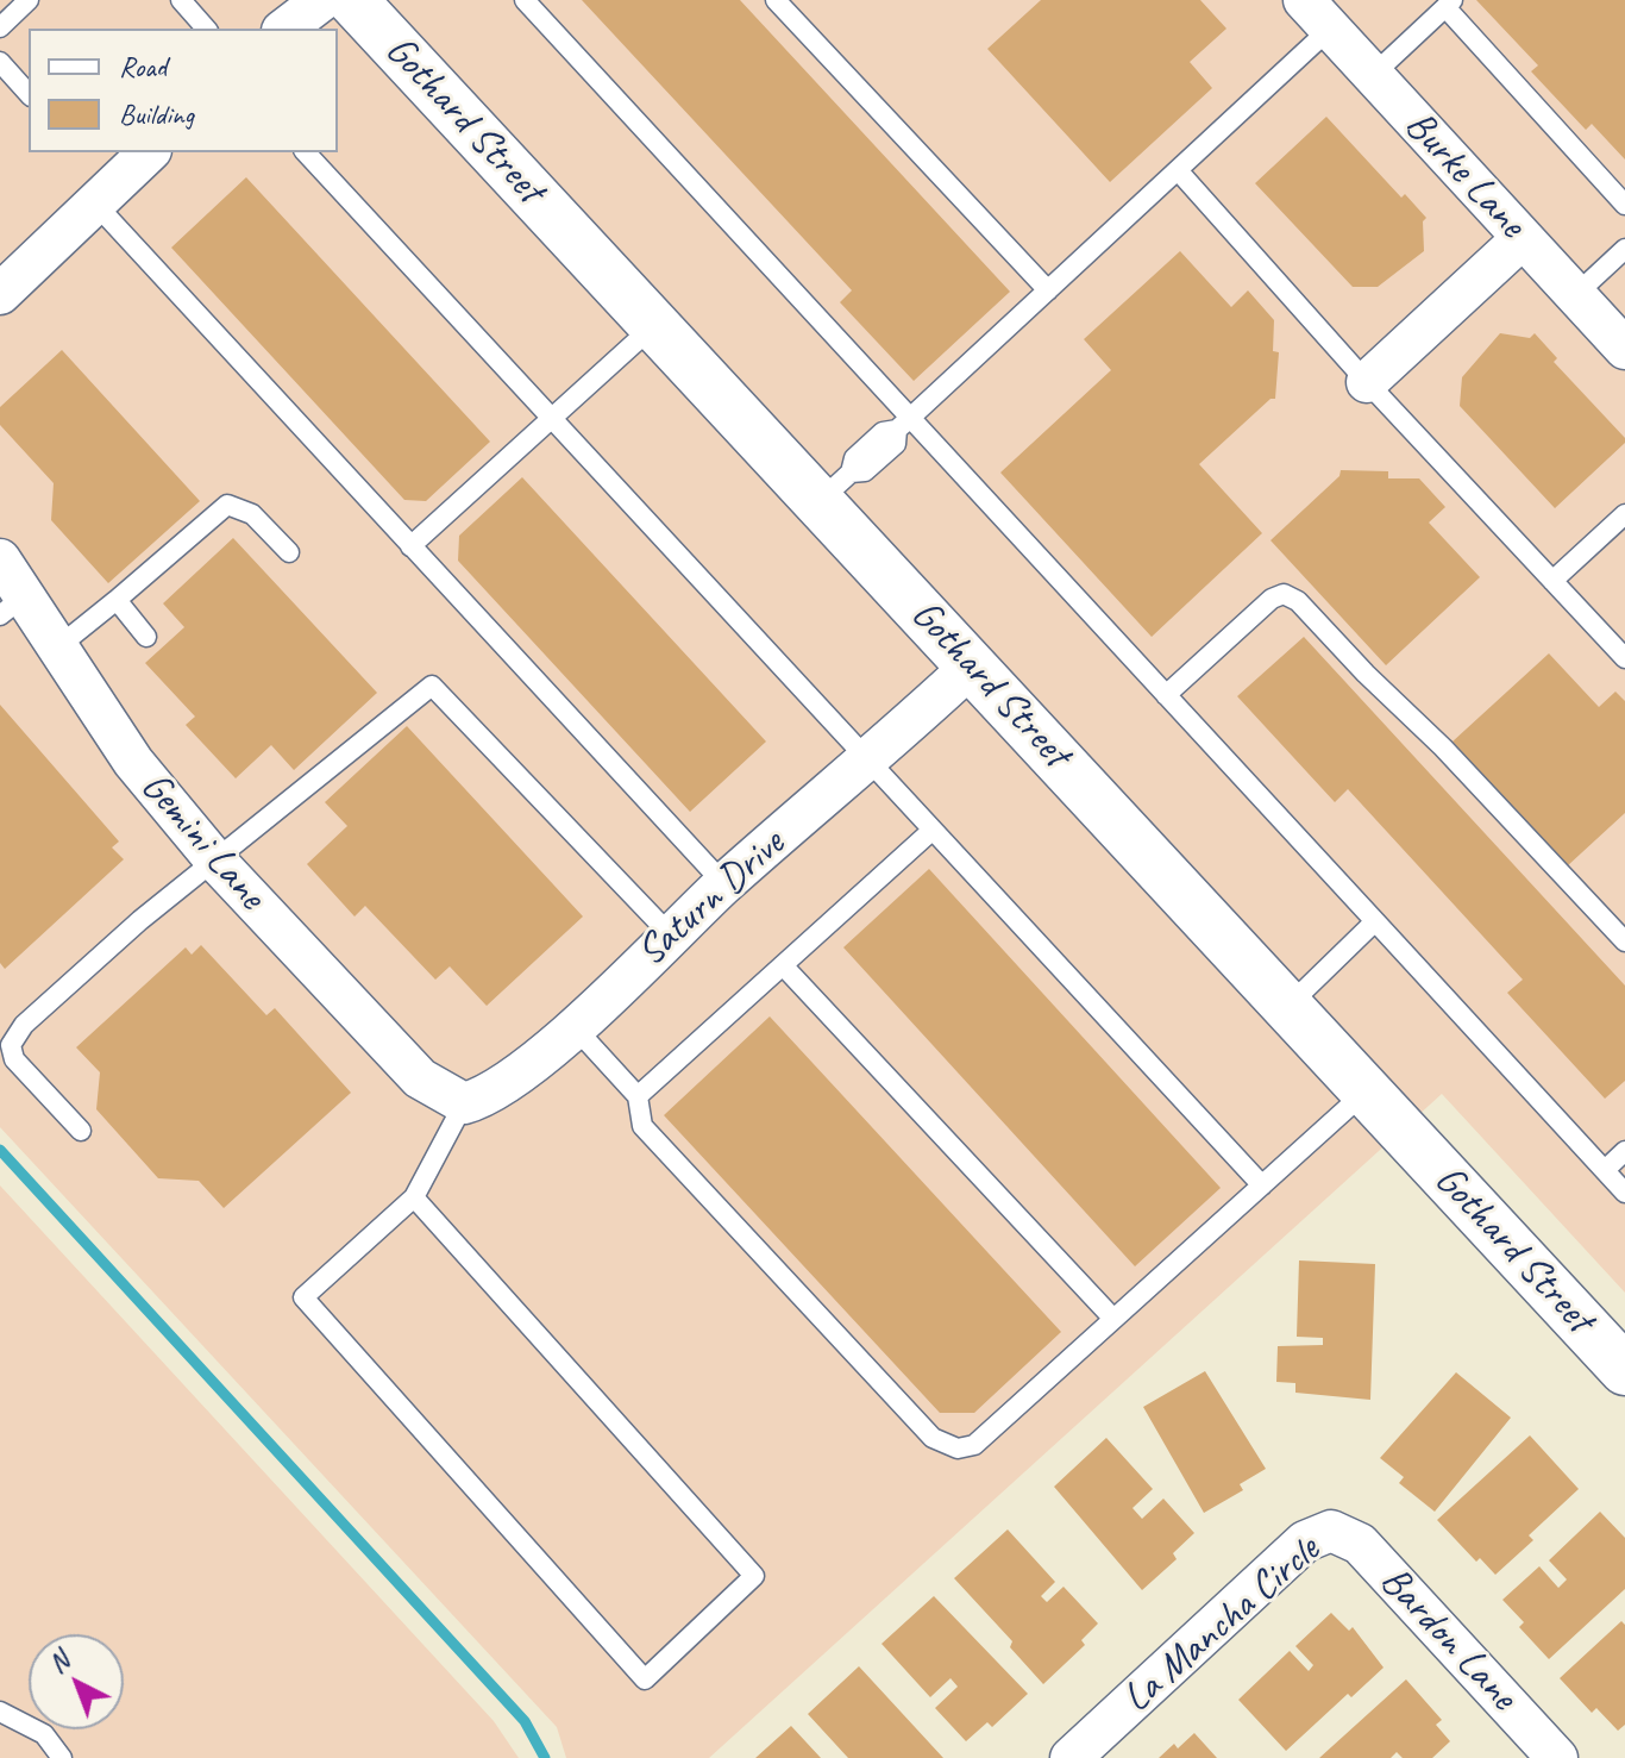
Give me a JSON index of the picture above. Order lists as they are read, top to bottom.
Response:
{
  "streets": {
    "street": [
      "Gothard Street",
      "Burke Lane",
      "Gemini Lane",
      "Saturn Drive",
      "La Mancha Circle",
      "Bardon Lane"
    ]
  },
  "crossings": [
    ["Gothard Street", "Saturn Drive"],
    ["Gemini Lane", "Saturn Drive"],
    ["La Mancha Circle", "Bardon Lane"]
  ],
  "legend": ["Road", "Building"],
  "north": "top left"
}
